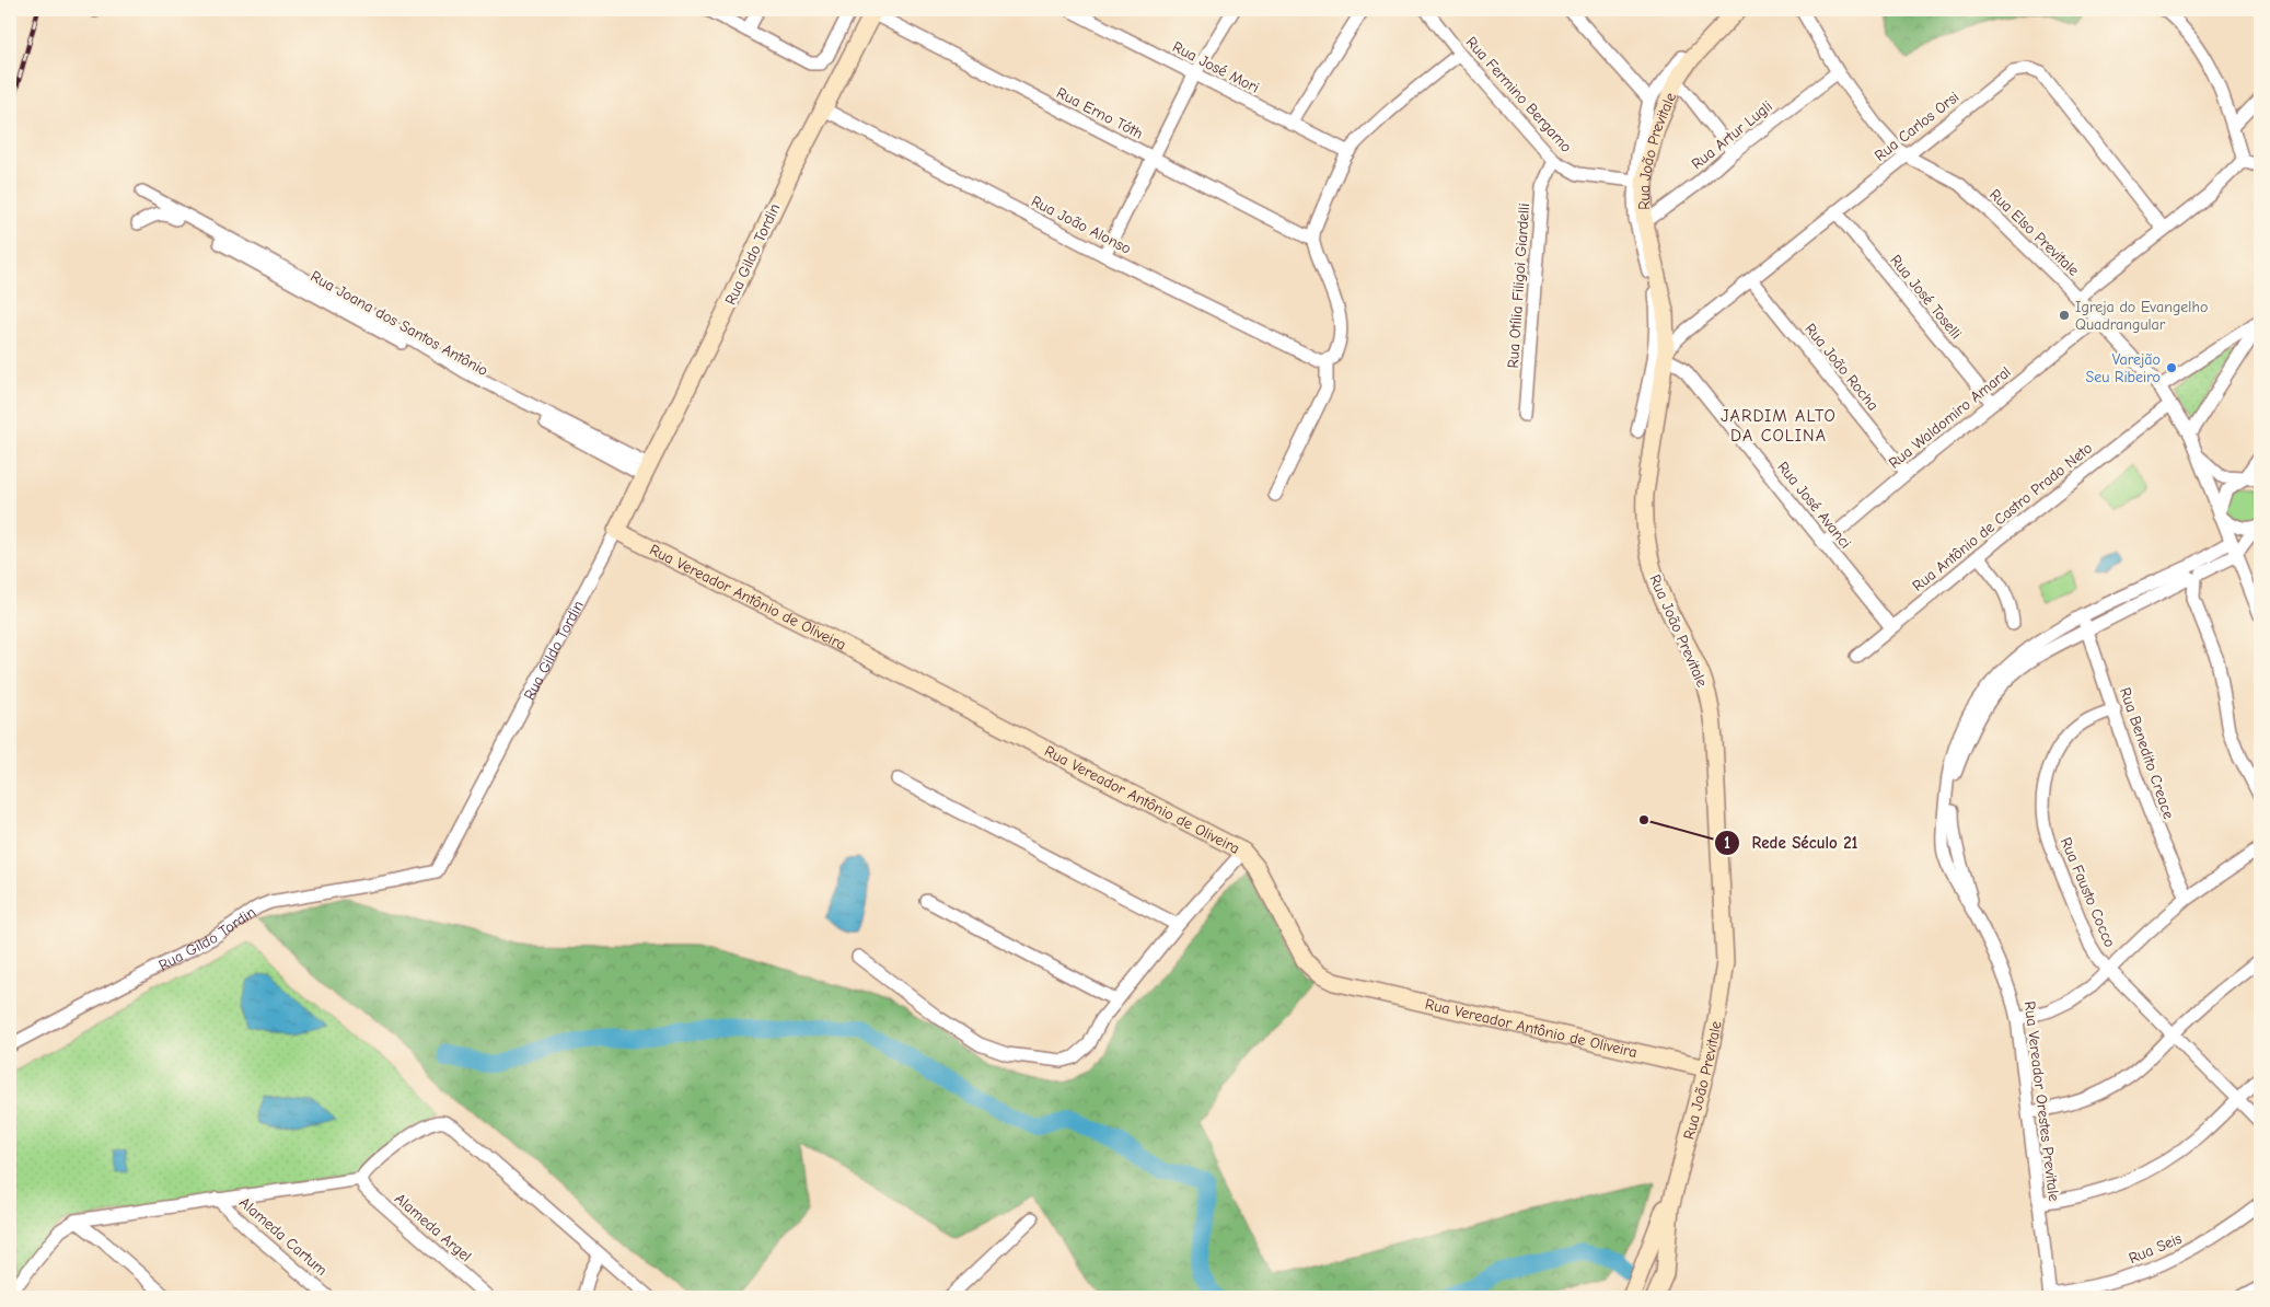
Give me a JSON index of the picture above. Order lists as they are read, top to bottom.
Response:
{
  "streets": {
    "main road": ["Rua João Previtale", "Rua Gildo Tordin", "Rua Vereador Antônio de Oliveira"],
    "street": [
      "Rua José Mori",
      "Rua Fermino Bergamo",
      "Rua Erno Tóth",
      "Rua Carlos Orsi",
      "Rua Artur Lugli",
      "Rua João Alonso",
      "Rua Elso Previtale",
      "Rua Otília Filigoi Giardelli",
      "Rua José Toselli",
      "Rua Joana dos Santos Antônio",
      "Rua João Rocha",
      "Rua Waldomiro Amaral",
      "Rua José Avanci",
      "Rua Antônio de Castro Prado Neto",
      "Rua Benedito Creace",
      "Rua Fausto Cocco",
      "Rua Vereador Orestes Previtale",
      "Alameda Argel",
      "Alameda Cartum",
      "Rua Seis"
    ]
  },
  "crossings": [
    ["Rua Fermino Bergamo", "Rua João Previtale"],
    ["Rua Fermino Bergamo", "Rua Otília Filigoi Giardelli"],
    ["Rua Erno Tóth", "Rua Gildo Tordin"],
    ["Rua Carlos Orsi", "Rua João Previtale"],
    ["Rua Carlos Orsi", "Rua Elso Previtale"],
    ["Rua Carlos Orsi", "Rua José Toselli"],
    ["Rua Carlos Orsi", "Rua João Rocha"],
    ["Rua Carlos Orsi", "Rua José Avanci"],
    ["Rua Artur Lugli", "Rua João Previtale"],
    ["Rua Artur Lugli", "Rua Elso Previtale"],
    ["Rua João Previtale", "Rua José Avanci"],
    ["Rua João Previtale", "Rua Vereador Antônio de Oliveira"],
    ["Rua João Alonso", "Rua Gildo Tordin"],
    ["Rua Elso Previtale", "Rua Waldomiro Amaral"],
    ["Rua Elso Previtale", "Rua Antônio de Castro Prado Neto"],
    ["Rua Elso Previtale", "Rua Vereador Orestes Previtale"],
    ["Rua Gildo Tordin", "Rua Joana dos Santos Antônio"],
    ["Rua Gildo Tordin", "Rua Vereador Antônio de Oliveira"],
    ["Rua José Toselli", "Rua Waldomiro Amaral"],
    ["Rua João Rocha", "Rua Waldomiro Amaral"],
    ["Rua Waldomiro Amaral", "Rua José Avanci"],
    ["Rua José Avanci", "Rua Antônio de Castro Prado Neto"],
    ["Rua Benedito Creace", "Rua Fausto Cocco"],
    ["Rua Benedito Creace", "Rua Vereador Orestes Previtale"],
    ["Rua Vereador Orestes Previtale", "Rua Seis"]
  ],
  "districts": ["JARDIM ALTO DA COLINA"],
  "places": ["Igreja do Evangelho Quadrangular", "Varejão Seu Ribeiro", "Rede Século 21"]
}
